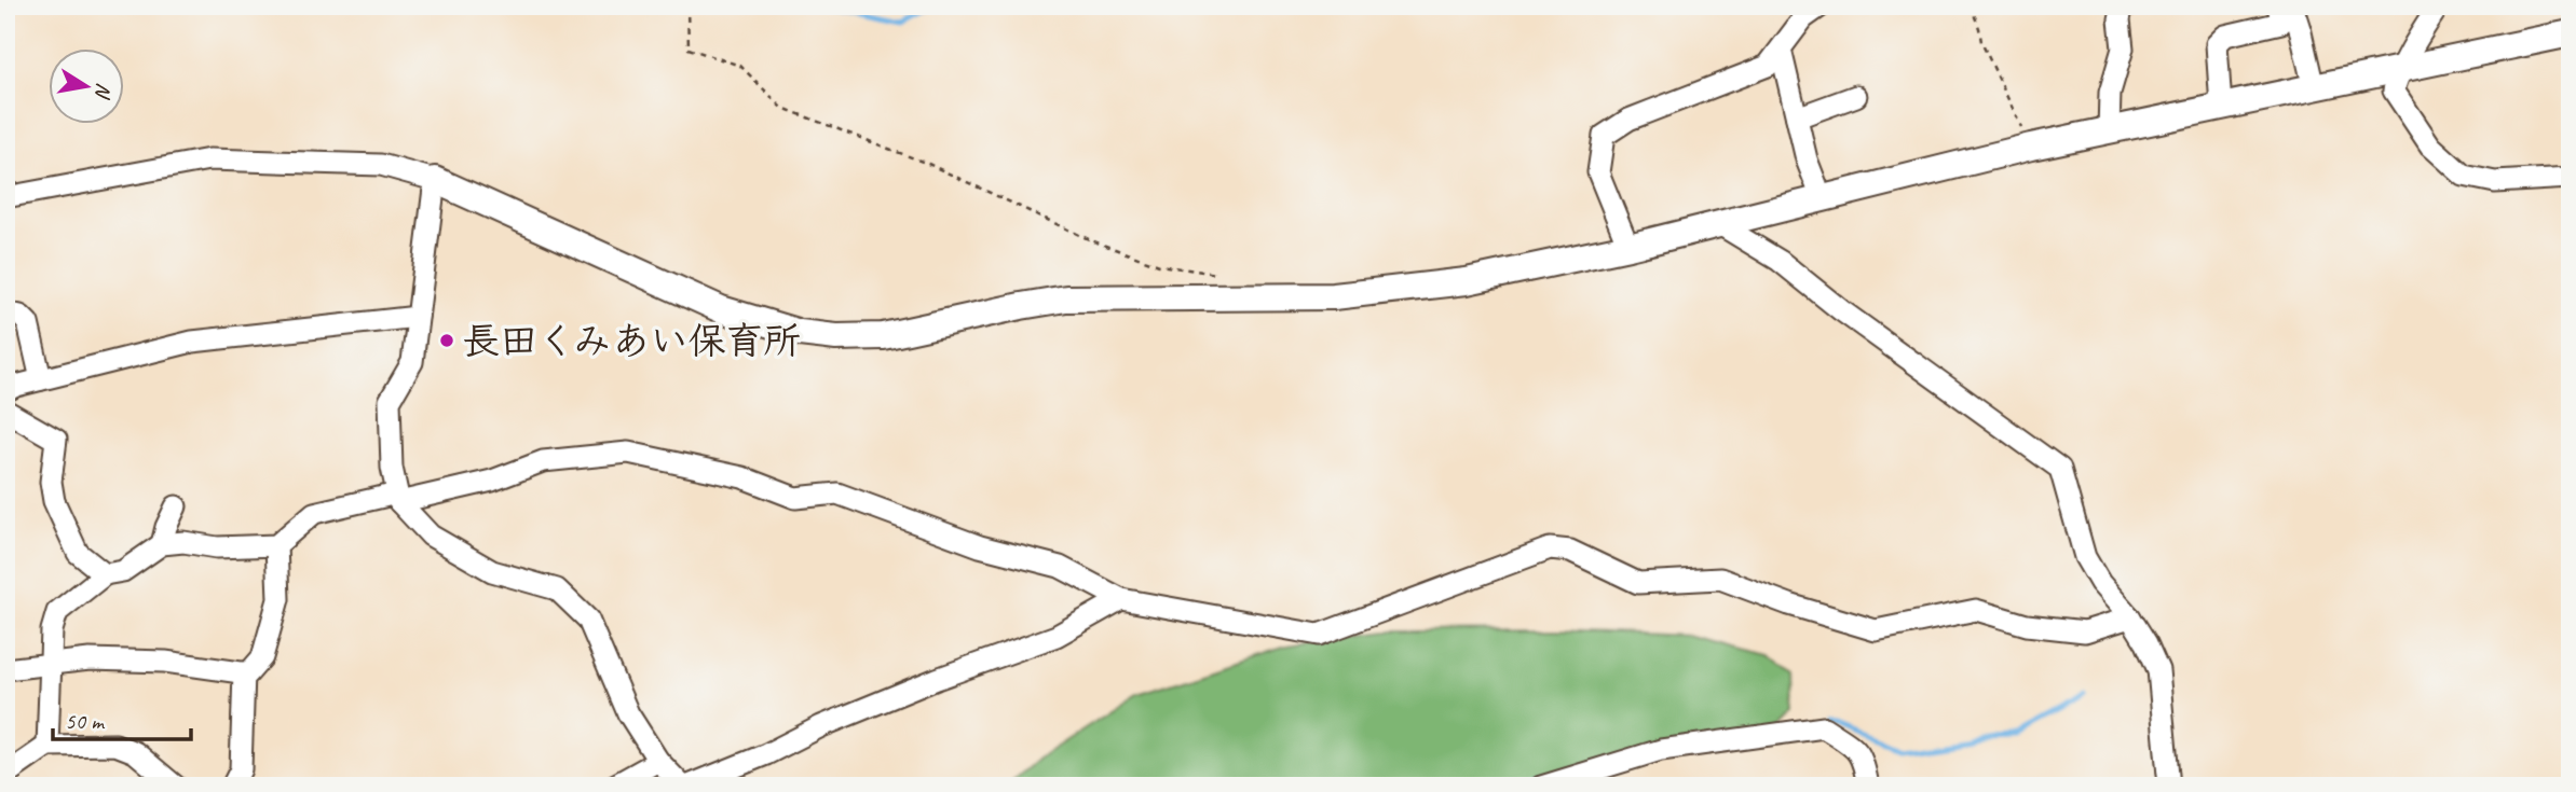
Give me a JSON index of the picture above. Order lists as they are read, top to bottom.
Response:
{
  "places": ["長田くみあい保育所"],
  "scale_bar": "50 m",
  "north": "right"
}
